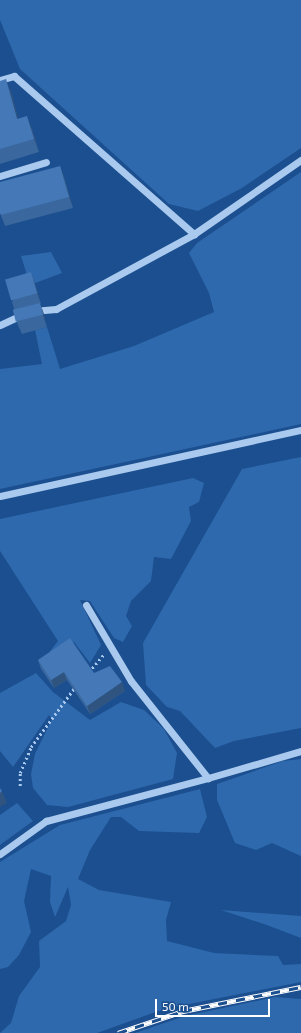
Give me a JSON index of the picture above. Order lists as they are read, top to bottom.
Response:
{
  "scale_bar": "50 m"
}
